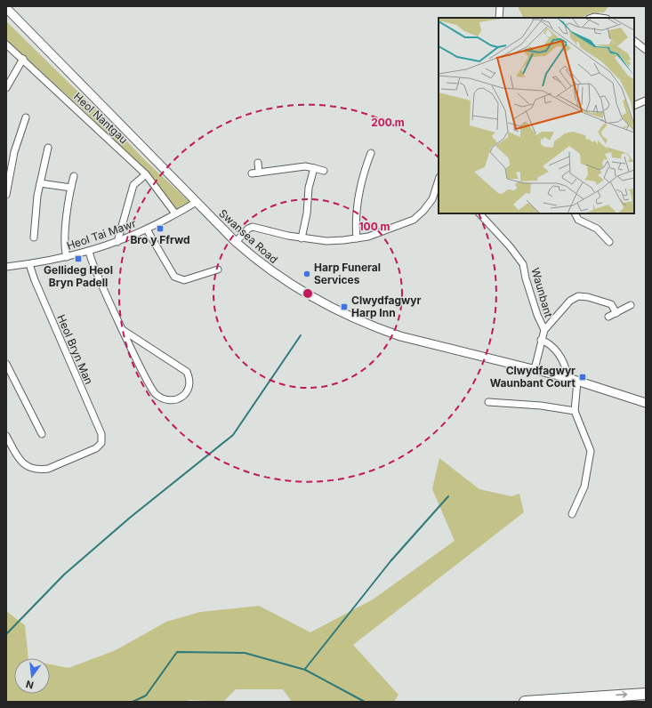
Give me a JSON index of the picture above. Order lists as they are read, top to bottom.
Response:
{
  "streets": {
    "street": [
      "Heol Nantgau",
      "Heol Tai Mawr",
      "Swansea Road",
      "Waunbant",
      "Heol Bryn Man"
    ]
  },
  "crossings": [
    ["Heol Nantgau", "Heol Tai Mawr"],
    ["Heol Tai Mawr", "Swansea Road"],
    ["Heol Tai Mawr", "Heol Bryn Man"]
  ],
  "places": {
    "transit": [
      "Bro y Ffrwd",
      "Gellideg Heol Bryn Padell",
      "Clwydfagwyr Harp Inn",
      "Clwydfagwyr Waunbant Court"
    ],
    "other": ["Harp Funeral Services"]
  },
  "north": "bottom",
  "rings": ["200 m", "100 m"]
}
